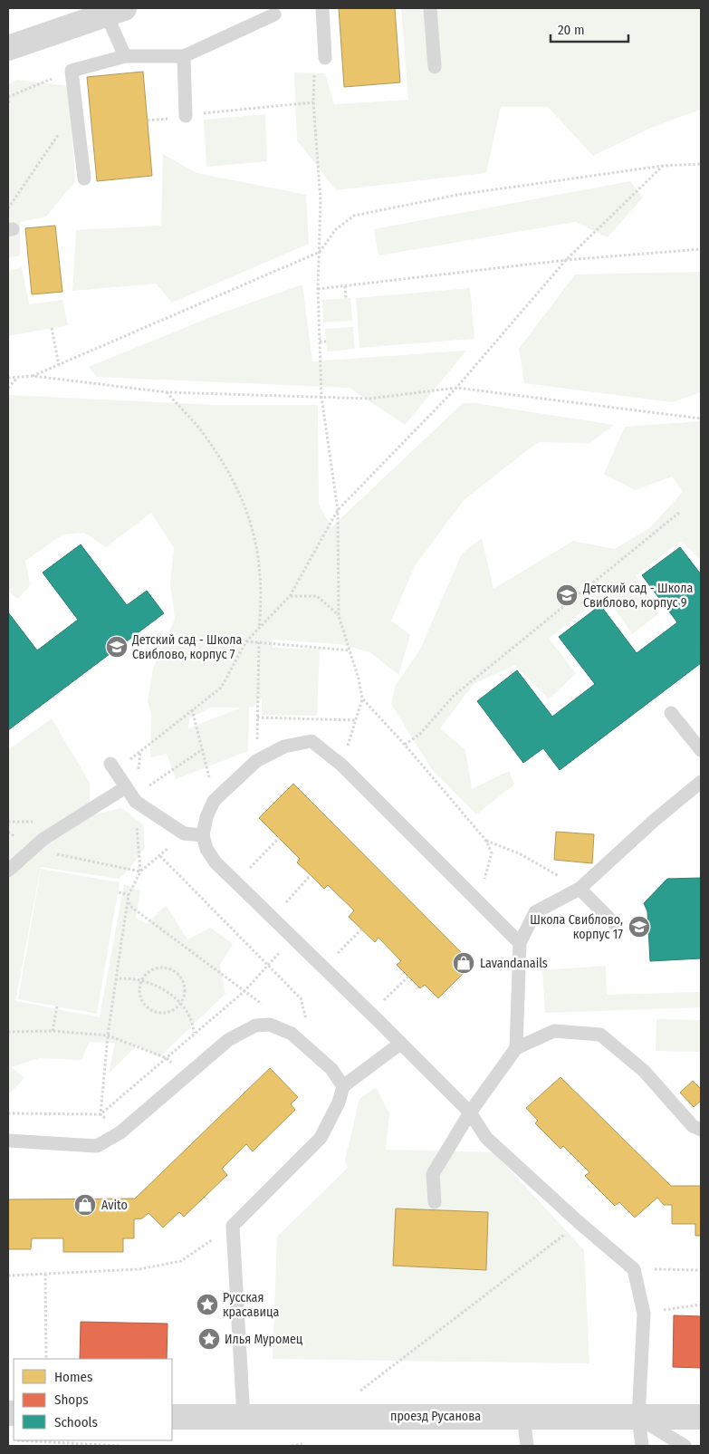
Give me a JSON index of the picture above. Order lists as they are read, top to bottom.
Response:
{
  "streets": {
    "street": ["проезд Русанова"]
  },
  "places": {
    "school or university": ["Детский сад - Школа Свиблово, корпус 9", "Детский сад - Школа Свиблово, корпус 7", "Школа Свиблово, корпус 17"],
    "shop": ["Lavandanails", "Avito"],
    "place": ["Русская красавица", "Илья Муромец"]
  },
  "legend": ["Homes", "Shops", "Schools"],
  "scale_bar": "20 m"
}
